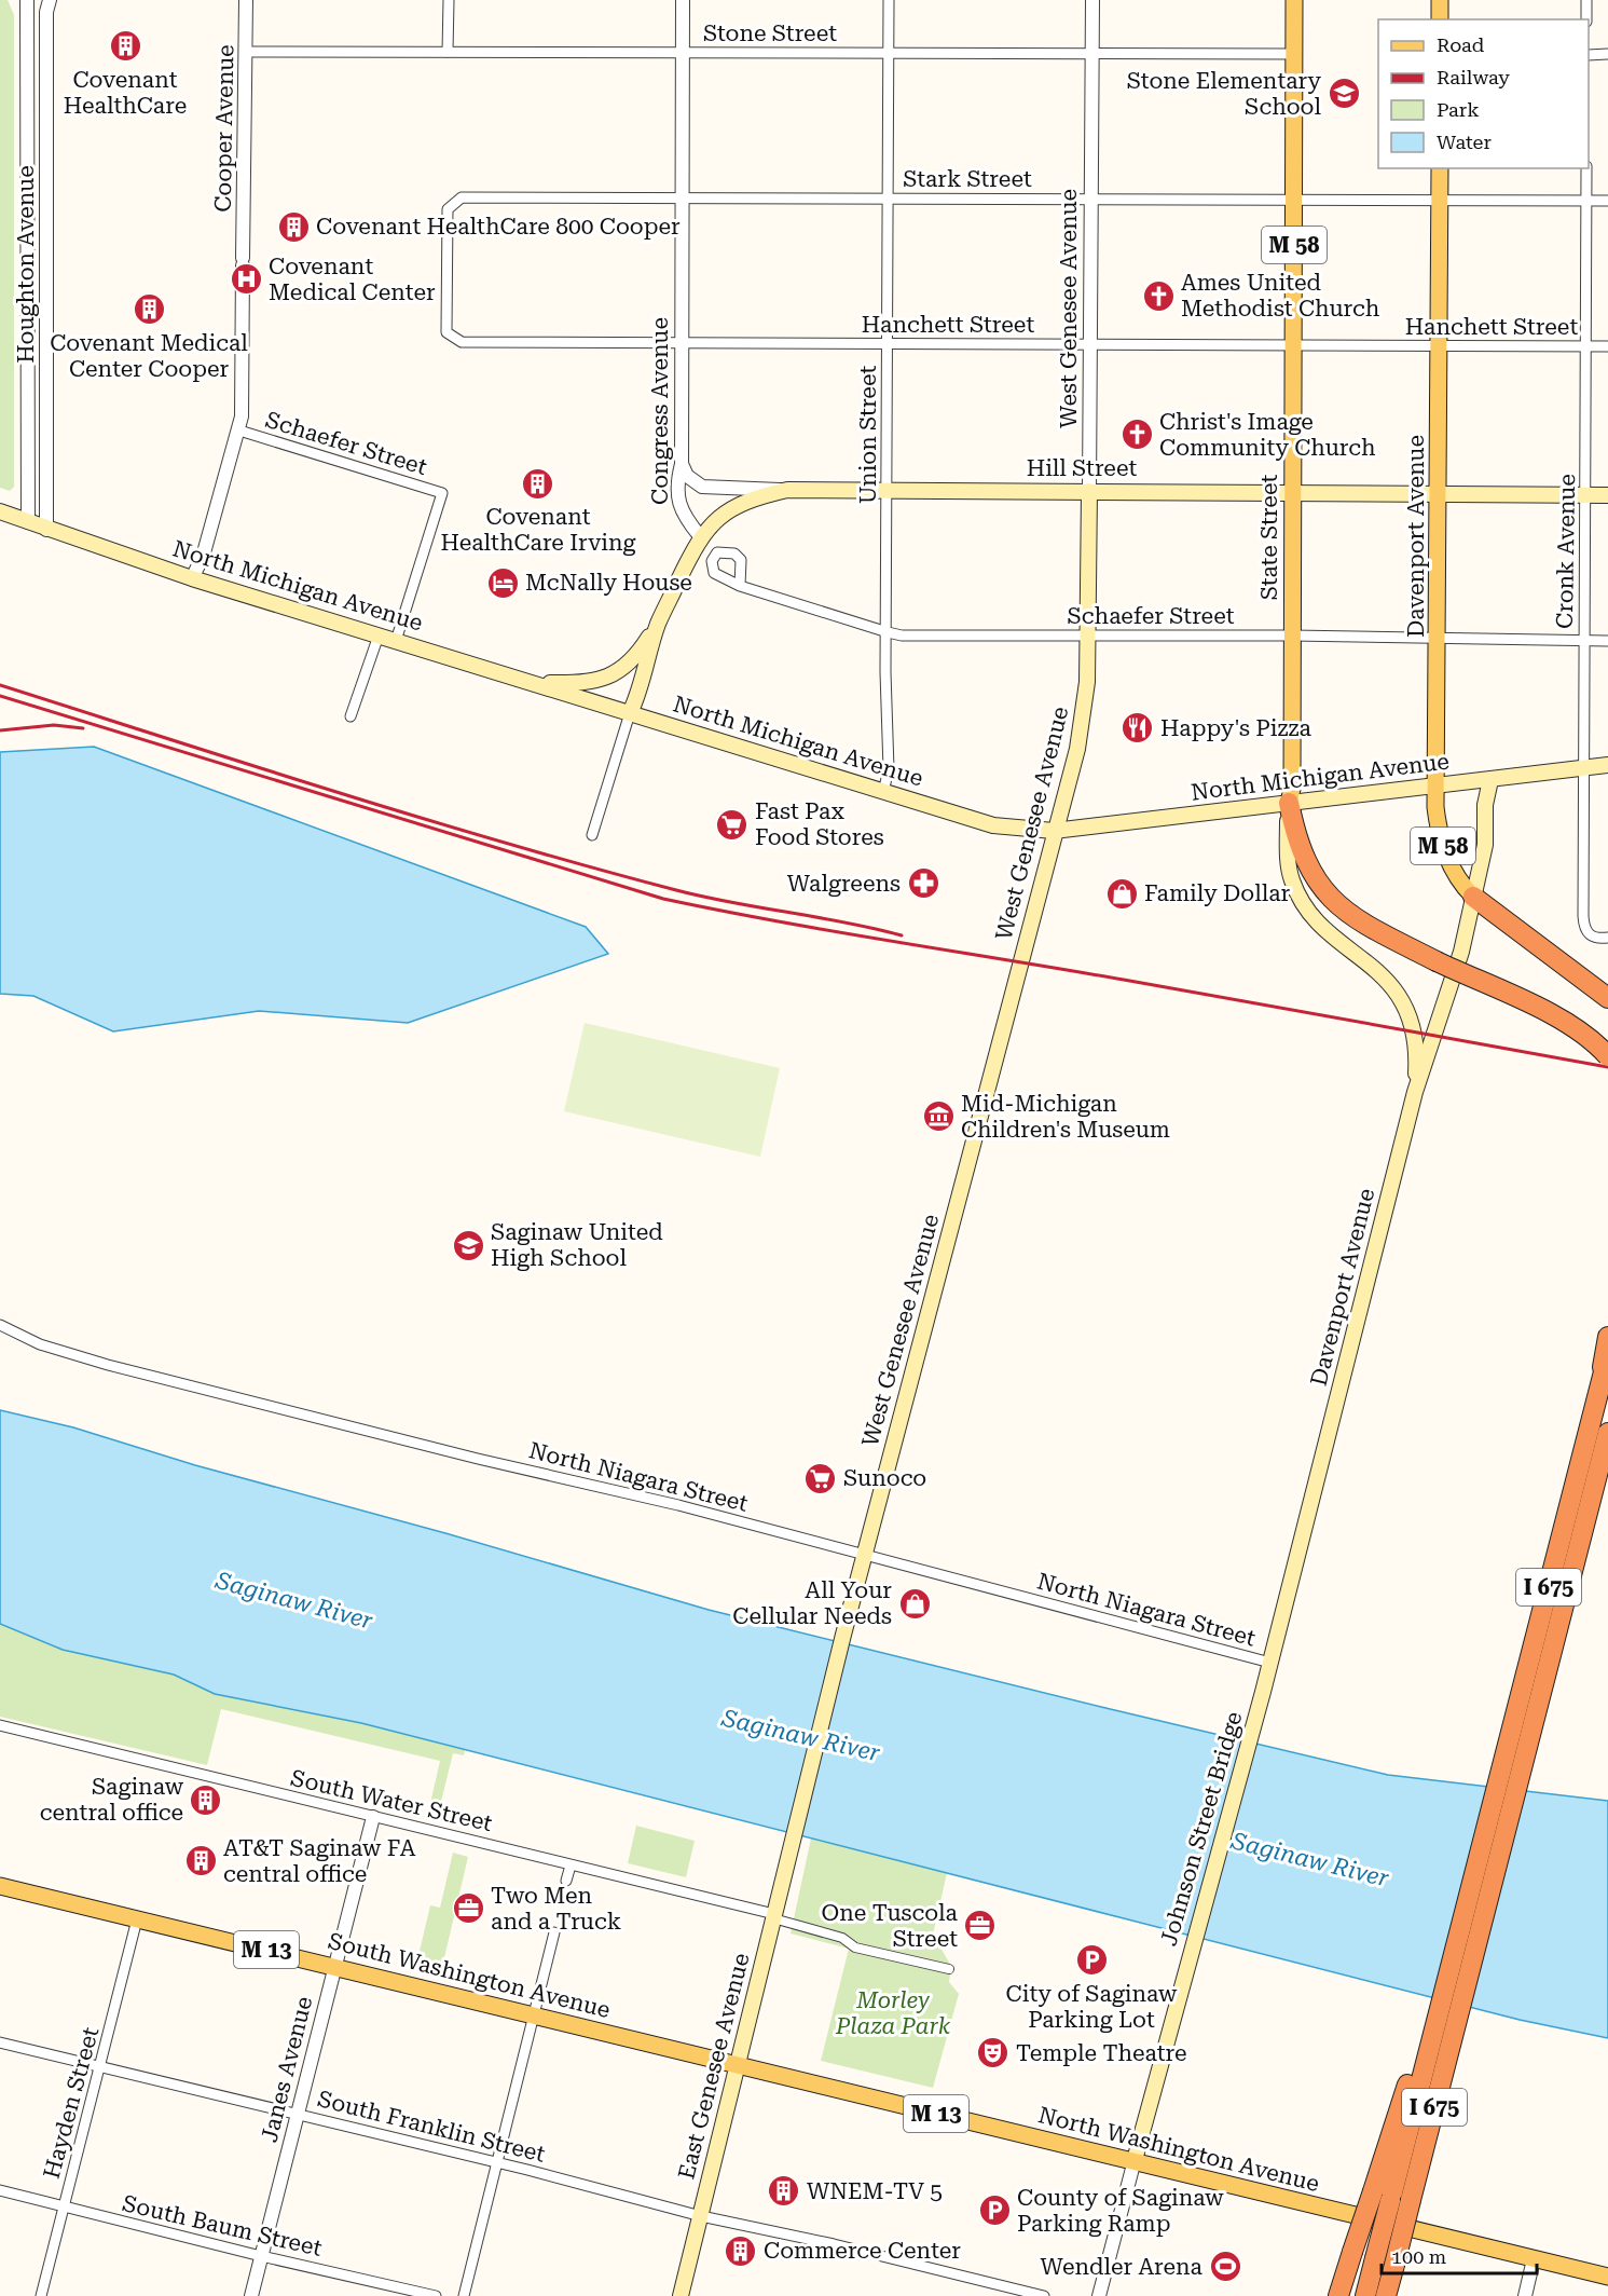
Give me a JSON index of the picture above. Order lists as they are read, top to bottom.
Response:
{
  "streets": {
    "highway": ["I 675"],
    "main road": [
      "M 58",
      "West Genesee Avenue",
      "Hill Street",
      "Davenport Avenue",
      "State Street",
      "North Michigan Avenue",
      "Johnson Street Bridge",
      "M 13",
      "South Washington Avenue",
      "East Genesee Avenue",
      "North Washington Avenue"
    ],
    "street": [
      "Stone Street",
      "Cooper Avenue",
      "Stark Street",
      "Houghton Avenue",
      "Hanchett Street",
      "Congress Avenue",
      "Union Street",
      "Schaefer Street",
      "Cronk Avenue",
      "North Niagara Street",
      "South Water Street",
      "Janes Avenue",
      "Hayden Street",
      "South Franklin Street",
      "South Baum Street"
    ]
  },
  "crossings": [
    ["Stone Street", "Cooper Avenue"],
    ["Stone Street", "West Genesee Avenue"],
    ["Stone Street", "Congress Avenue"],
    ["Stone Street", "Union Street"],
    ["Stone Street", "State Street"],
    ["Cooper Avenue", "Schaefer Street"],
    ["Cooper Avenue", "North Michigan Avenue"],
    ["Stark Street", "West Genesee Avenue"],
    ["Stark Street", "Hanchett Street"],
    ["Stark Street", "Congress Avenue"],
    ["Stark Street", "Union Street"],
    ["Stark Street", "Davenport Avenue"],
    ["Stark Street", "State Street"],
    ["Stark Street", "Cronk Avenue"],
    ["Houghton Avenue", "North Michigan Avenue"],
    ["West Genesee Avenue", "Hanchett Street"],
    ["West Genesee Avenue", "Schaefer Street"],
    ["West Genesee Avenue", "Hill Street"],
    ["West Genesee Avenue", "North Michigan Avenue"],
    ["West Genesee Avenue", "North Niagara Street"],
    ["West Genesee Avenue", "East Genesee Avenue"],
    ["Hanchett Street", "Congress Avenue"],
    ["Hanchett Street", "Union Street"],
    ["Hanchett Street", "Davenport Avenue"],
    ["Hanchett Street", "State Street"],
    ["Hanchett Street", "Cronk Avenue"],
    ["Congress Avenue", "Hill Street"],
    ["Union Street", "Schaefer Street"],
    ["Union Street", "Hill Street"],
    ["Union Street", "North Michigan Avenue"],
    ["Schaefer Street", "Davenport Avenue"],
    ["Schaefer Street", "State Street"],
    ["Schaefer Street", "Cronk Avenue"],
    ["Schaefer Street", "North Michigan Avenue"],
    ["Hill Street", "Davenport Avenue"],
    ["Hill Street", "State Street"],
    ["Hill Street", "Cronk Avenue"],
    ["Davenport Avenue", "North Michigan Avenue"],
    ["Davenport Avenue", "North Niagara Street"],
    ["Davenport Avenue", "Johnson Street Bridge"],
    ["State Street", "North Michigan Avenue"],
    ["Cronk Avenue", "North Michigan Avenue"],
    ["South Water Street", "East Genesee Avenue"],
    ["South Water Street", "Janes Avenue"],
    ["Johnson Street Bridge", "North Washington Avenue"],
    ["South Washington Avenue", "East Genesee Avenue"],
    ["South Washington Avenue", "Janes Avenue"],
    ["South Washington Avenue", "Hayden Street"],
    ["South Washington Avenue", "North Washington Avenue"],
    ["East Genesee Avenue", "South Franklin Street"],
    ["East Genesee Avenue", "North Washington Avenue"],
    ["Janes Avenue", "South Franklin Street"],
    ["Janes Avenue", "South Baum Street"],
    ["Hayden Street", "South Franklin Street"],
    ["Hayden Street", "South Baum Street"]
  ],
  "water": ["Saginaw River"],
  "parks": ["Morley Plaza Park"],
  "places": {
    "building": [
      "Covenant HealthCare",
      "Covenant HealthCare 800 Cooper",
      "Covenant Medical Center Cooper",
      "Covenant HealthCare Irving",
      "Saginaw central office",
      "AT&T Saginaw FA central office",
      "WNEM-TV 5",
      "Commerce Center"
    ],
    "school or university": ["Stone Elementary School", "Saginaw United High School"],
    "hospital": ["Covenant Medical Center"],
    "church": ["Ames United Methodist Church", "Christ's Image Community Church"],
    "hotel": ["McNally House"],
    "restaurant": ["Happy's Pizza"],
    "supermarket": ["Fast Pax Food Stores", "Sunoco"],
    "pharmacy": ["Walgreens"],
    "shop": ["Family Dollar", "All Your Cellular Needs"],
    "museum": ["Mid-Michigan Children's Museum"],
    "office": ["Two Men and a Truck", "One Tuscola Street"],
    "parking": ["City of Saginaw Parking Lot", "County of Saginaw Parking Ramp"],
    "theatre": ["Temple Theatre"],
    "sports": ["Wendler Arena"]
  },
  "legend": [
    "Road",
    "Railway",
    "Park",
    "Water"
  ],
  "scale_bar": "100 m"
}
